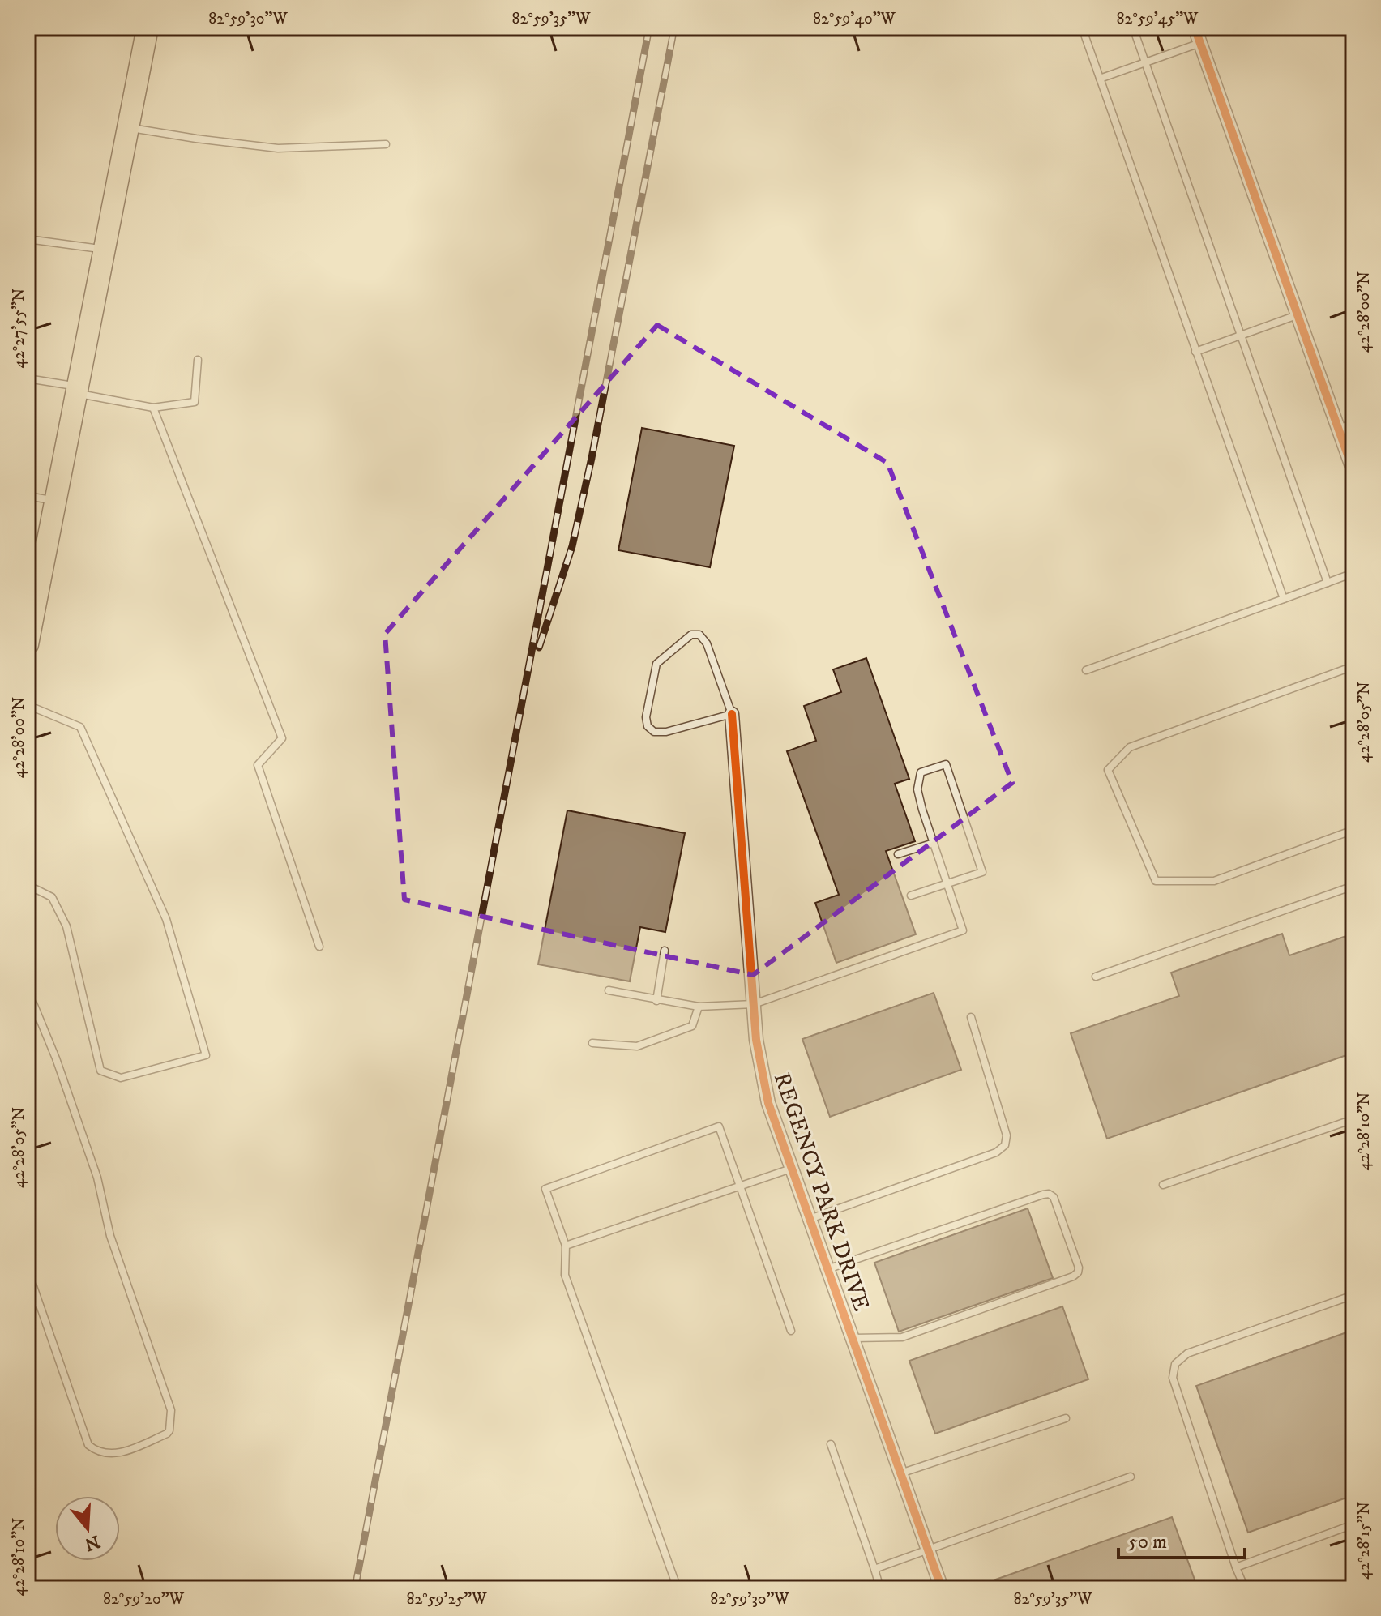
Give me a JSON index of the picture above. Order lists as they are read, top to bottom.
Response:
{
  "streets": {
    "street": ["REGENCY PARK DRIVE"]
  },
  "scale_bar": "50 m",
  "north": "bottom",
  "coordinates": [
    "82°59'30\"W",
    "82°59'35\"W",
    "82°59'40\"W",
    "82°59'45\"W",
    "42°28'00\"N",
    "42°27'55\"N",
    "42°28'05\"N",
    "42°28'10\"N",
    "42°28'15\"N",
    "82°59'20\"W",
    "82°59'25\"W"
  ]
}
